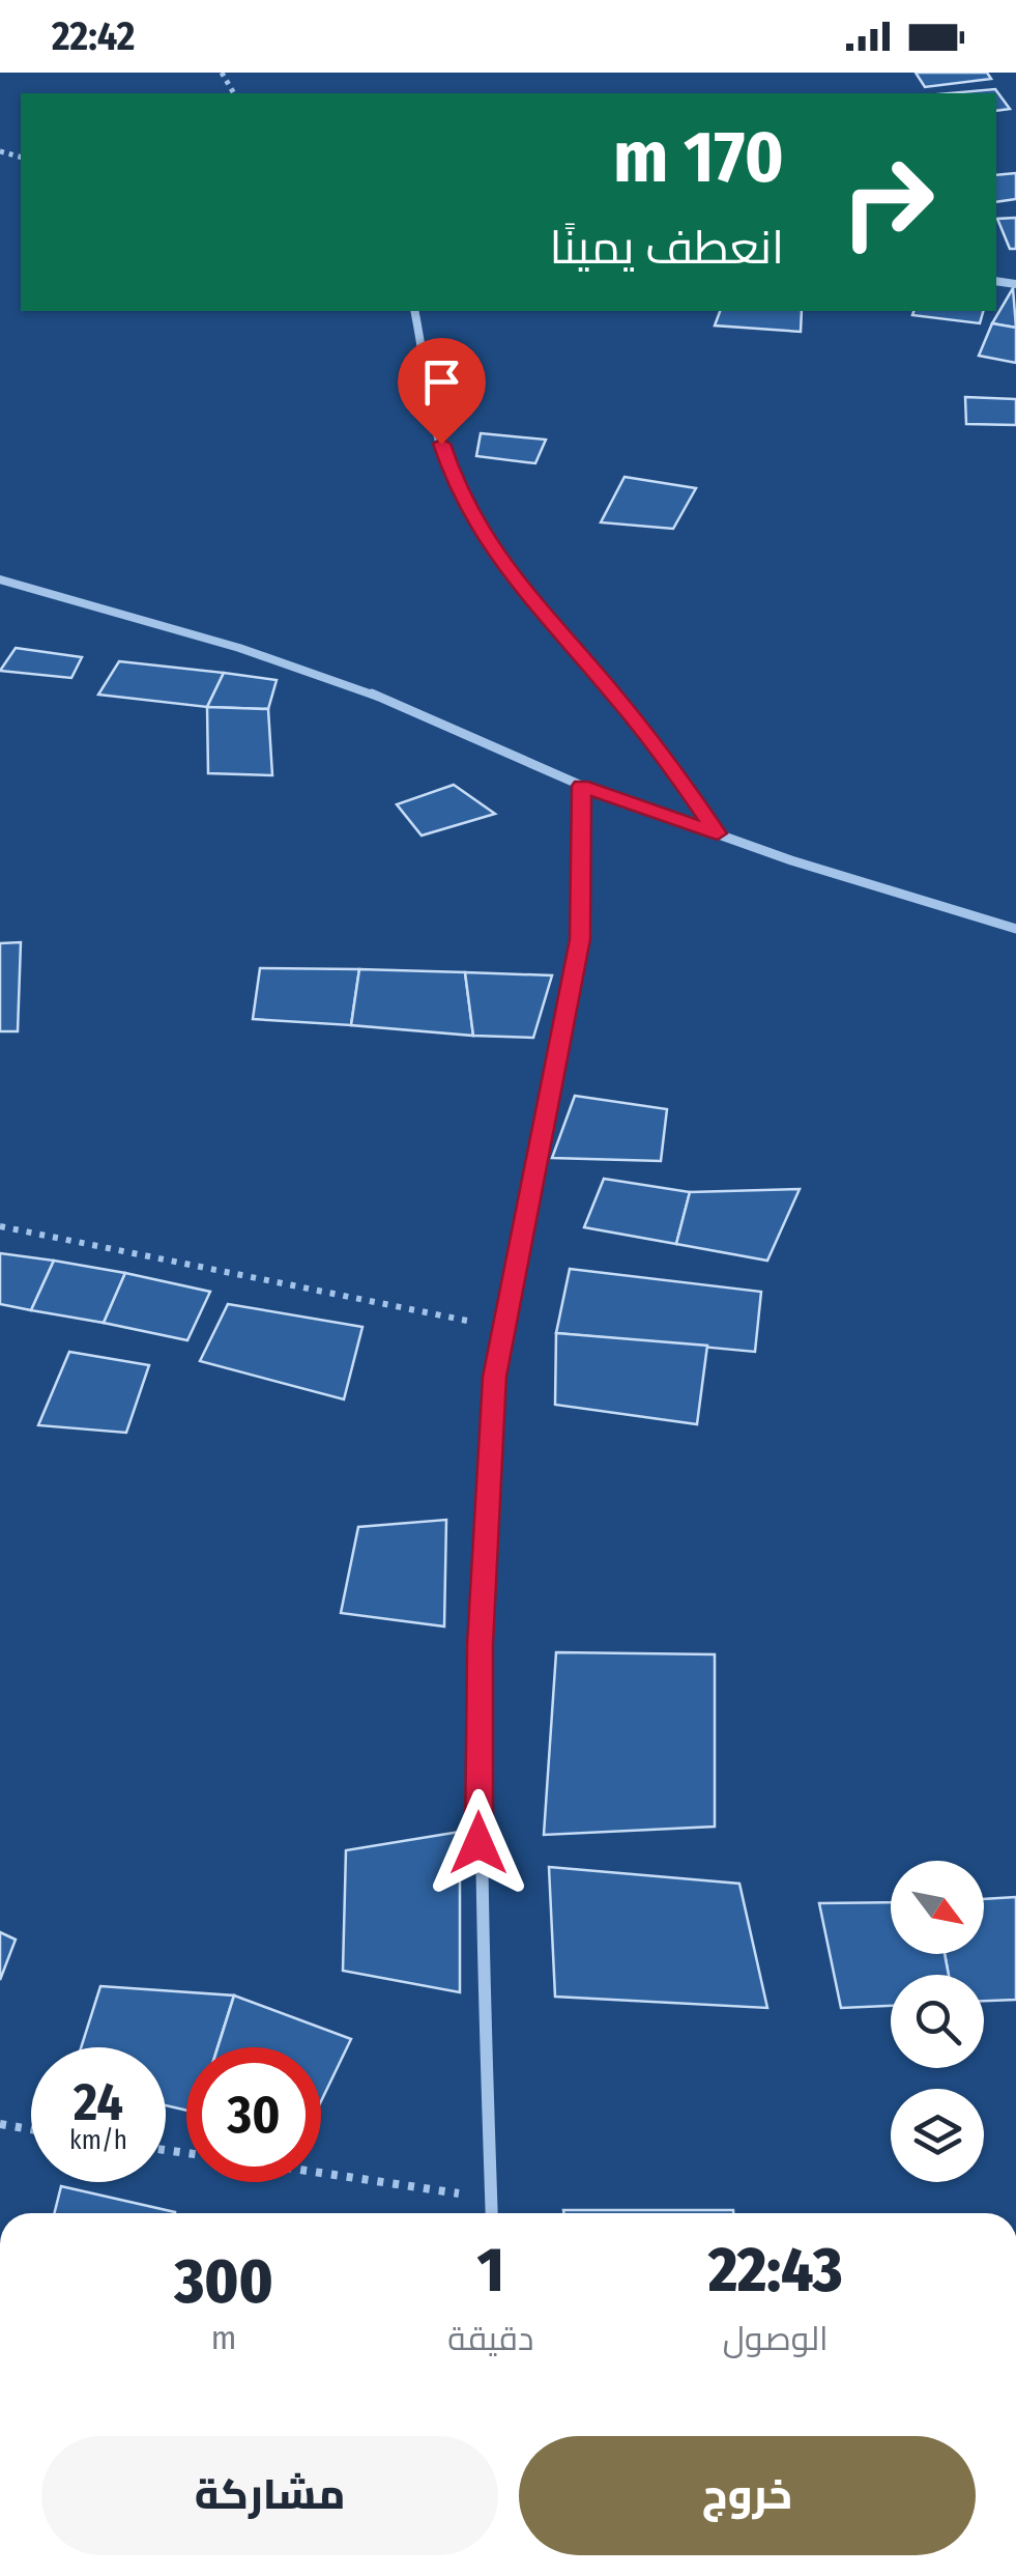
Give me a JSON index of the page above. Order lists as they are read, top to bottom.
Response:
{
  "north": "bottom right",
  "page": {
    "status": "22:42",
    "turn": ["170 m", "انعطف يمينًا"],
    "speed": "24 km/h",
    "limit": "30",
    "eta": [
      "22:43",
      "الوصول",
      "1",
      "دقيقة",
      "300",
      "m"
    ],
    "buttons": ["خروج", "مشاركة"]
  }
}
